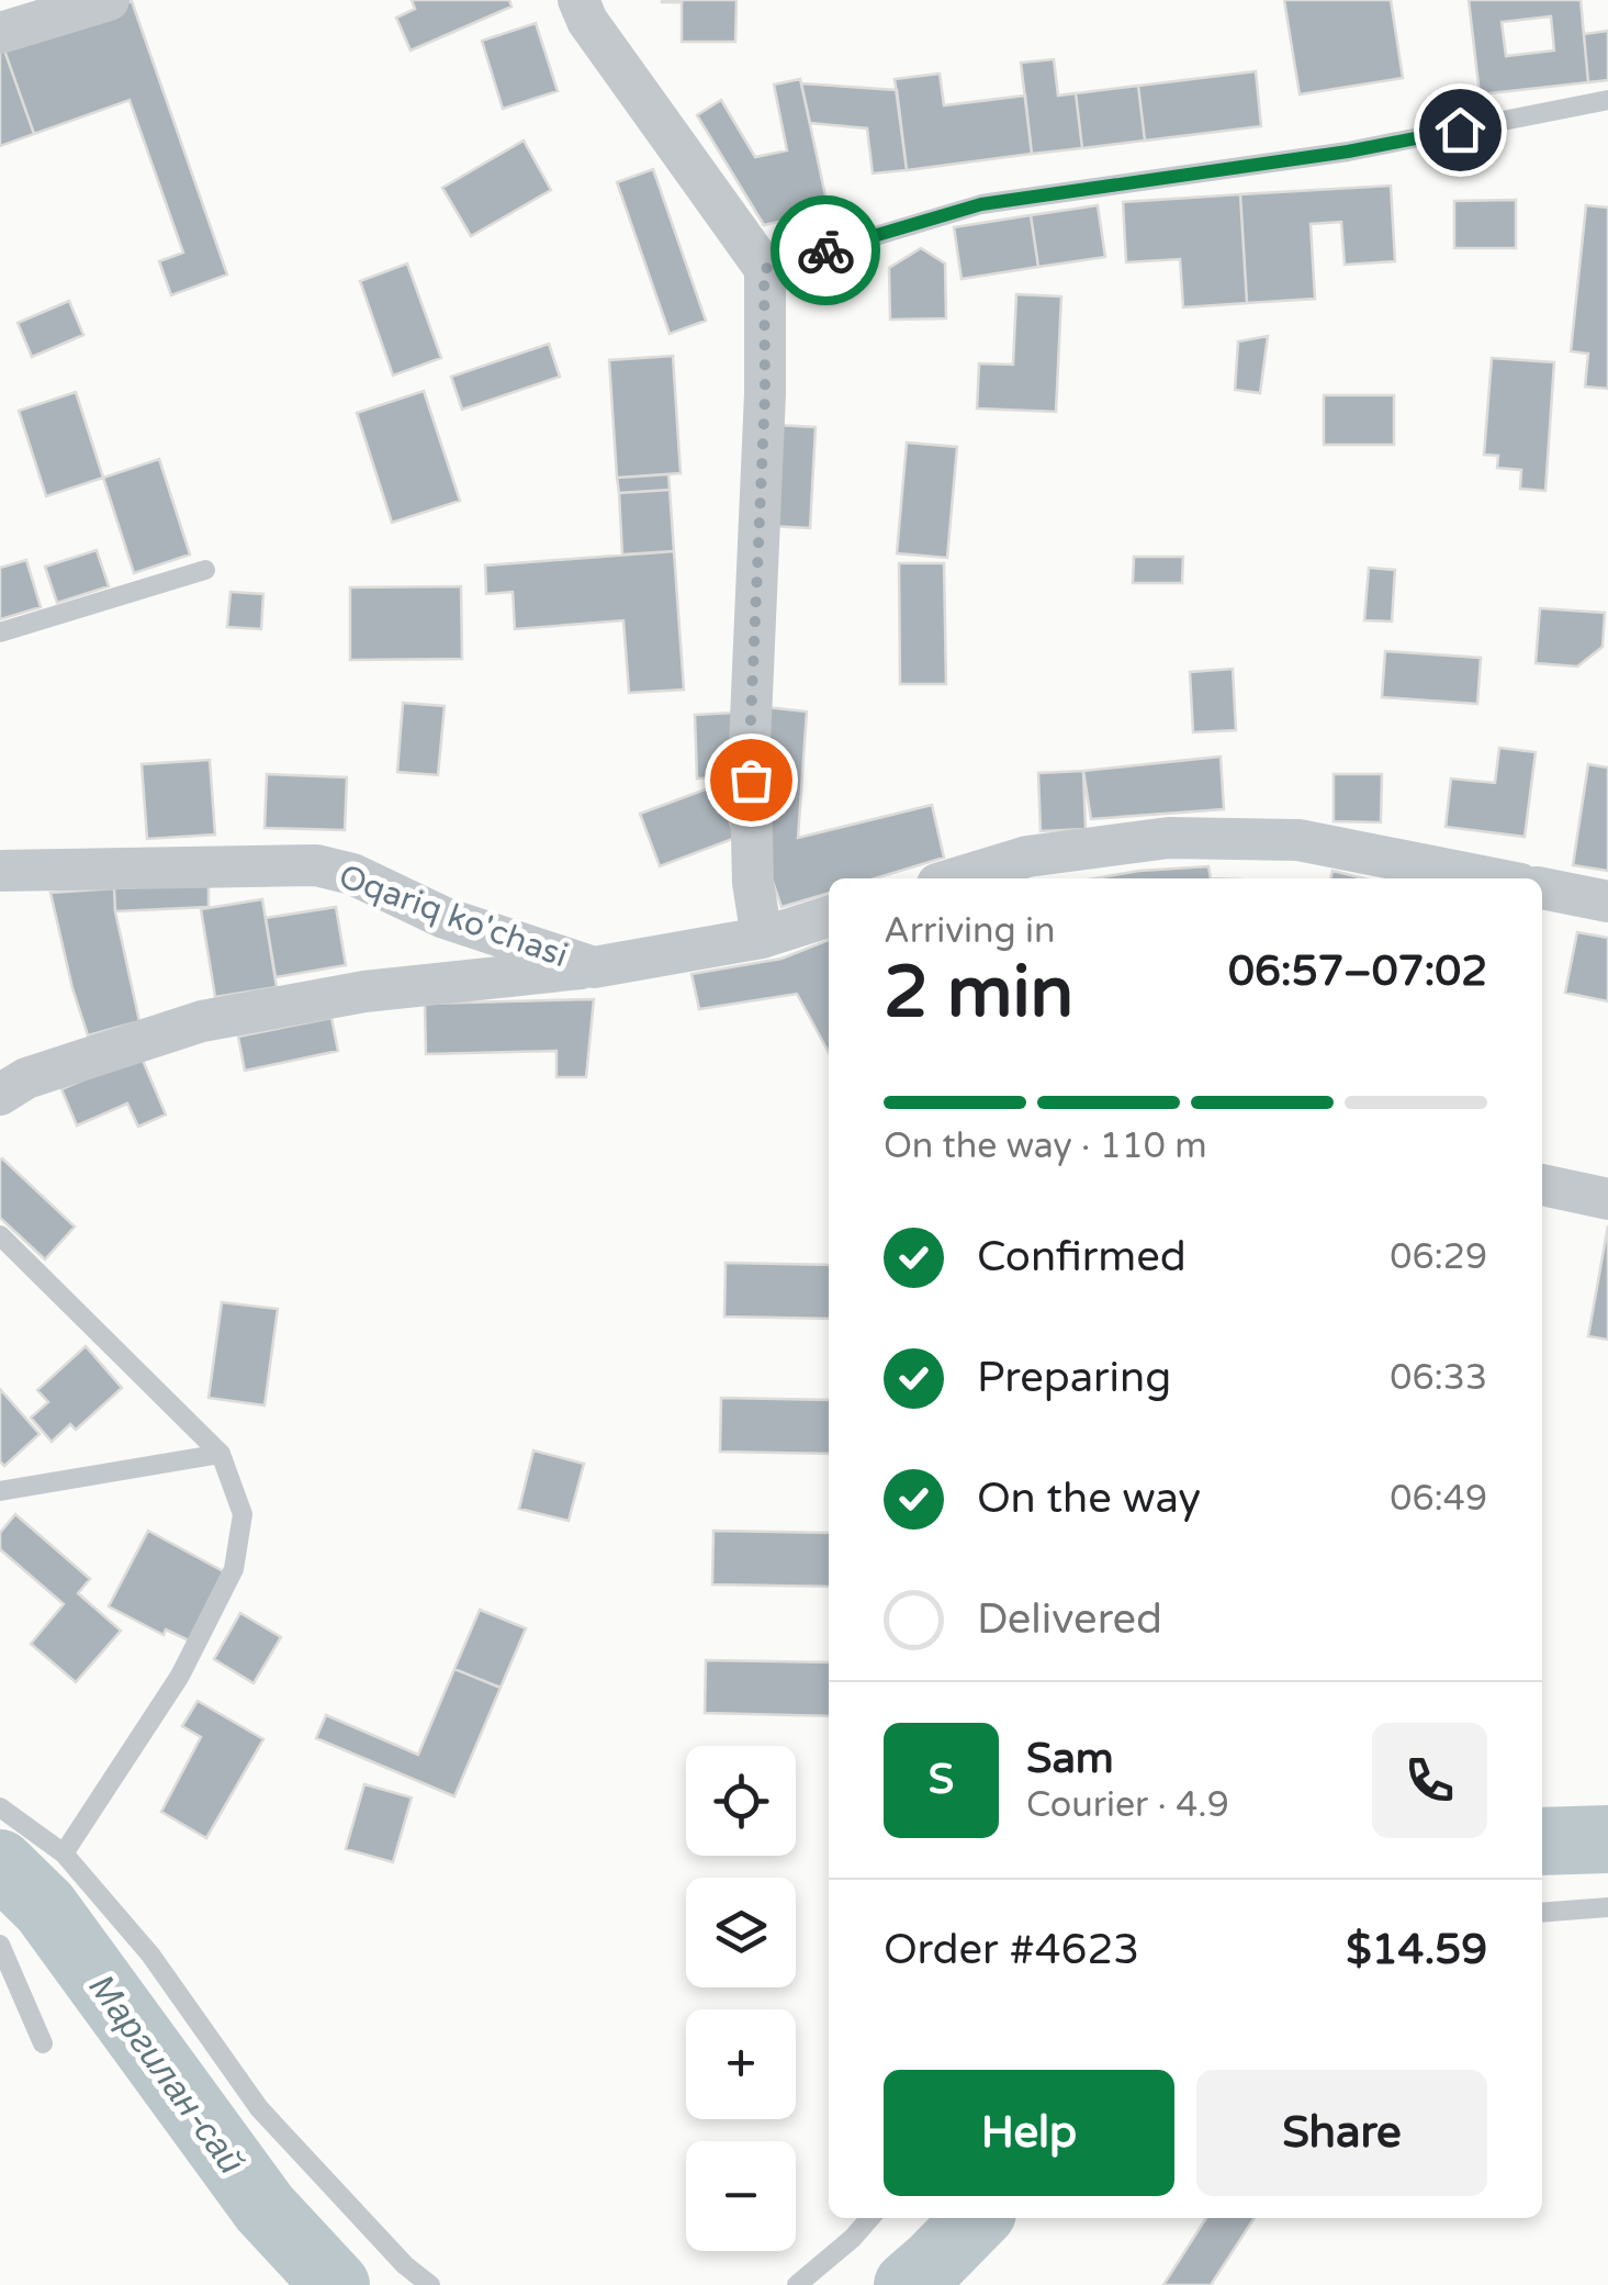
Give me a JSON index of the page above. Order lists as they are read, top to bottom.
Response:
{
  "streets": {
    "street": ["Oqariq ko'chasi"]
  },
  "water": ["Маргилан-сай"],
  "page": {
    "heading": ["2 min", "Arriving in", "06:57–07:02"],
    "panel": [
      "Sam",
      "Courier · 4.9",
      "Order #4623",
      "$14.59"
    ],
    "bar": "On the way · 110 m",
    "list": [
      ["Confirmed", "06:29"],
      ["Preparing", "06:33"],
      ["On the way", "06:49"],
      "Delivered"
    ],
    "round": "S",
    "map_buttons": ["+", "−"],
    "buttons": ["Help", "Share"]
  }
}
